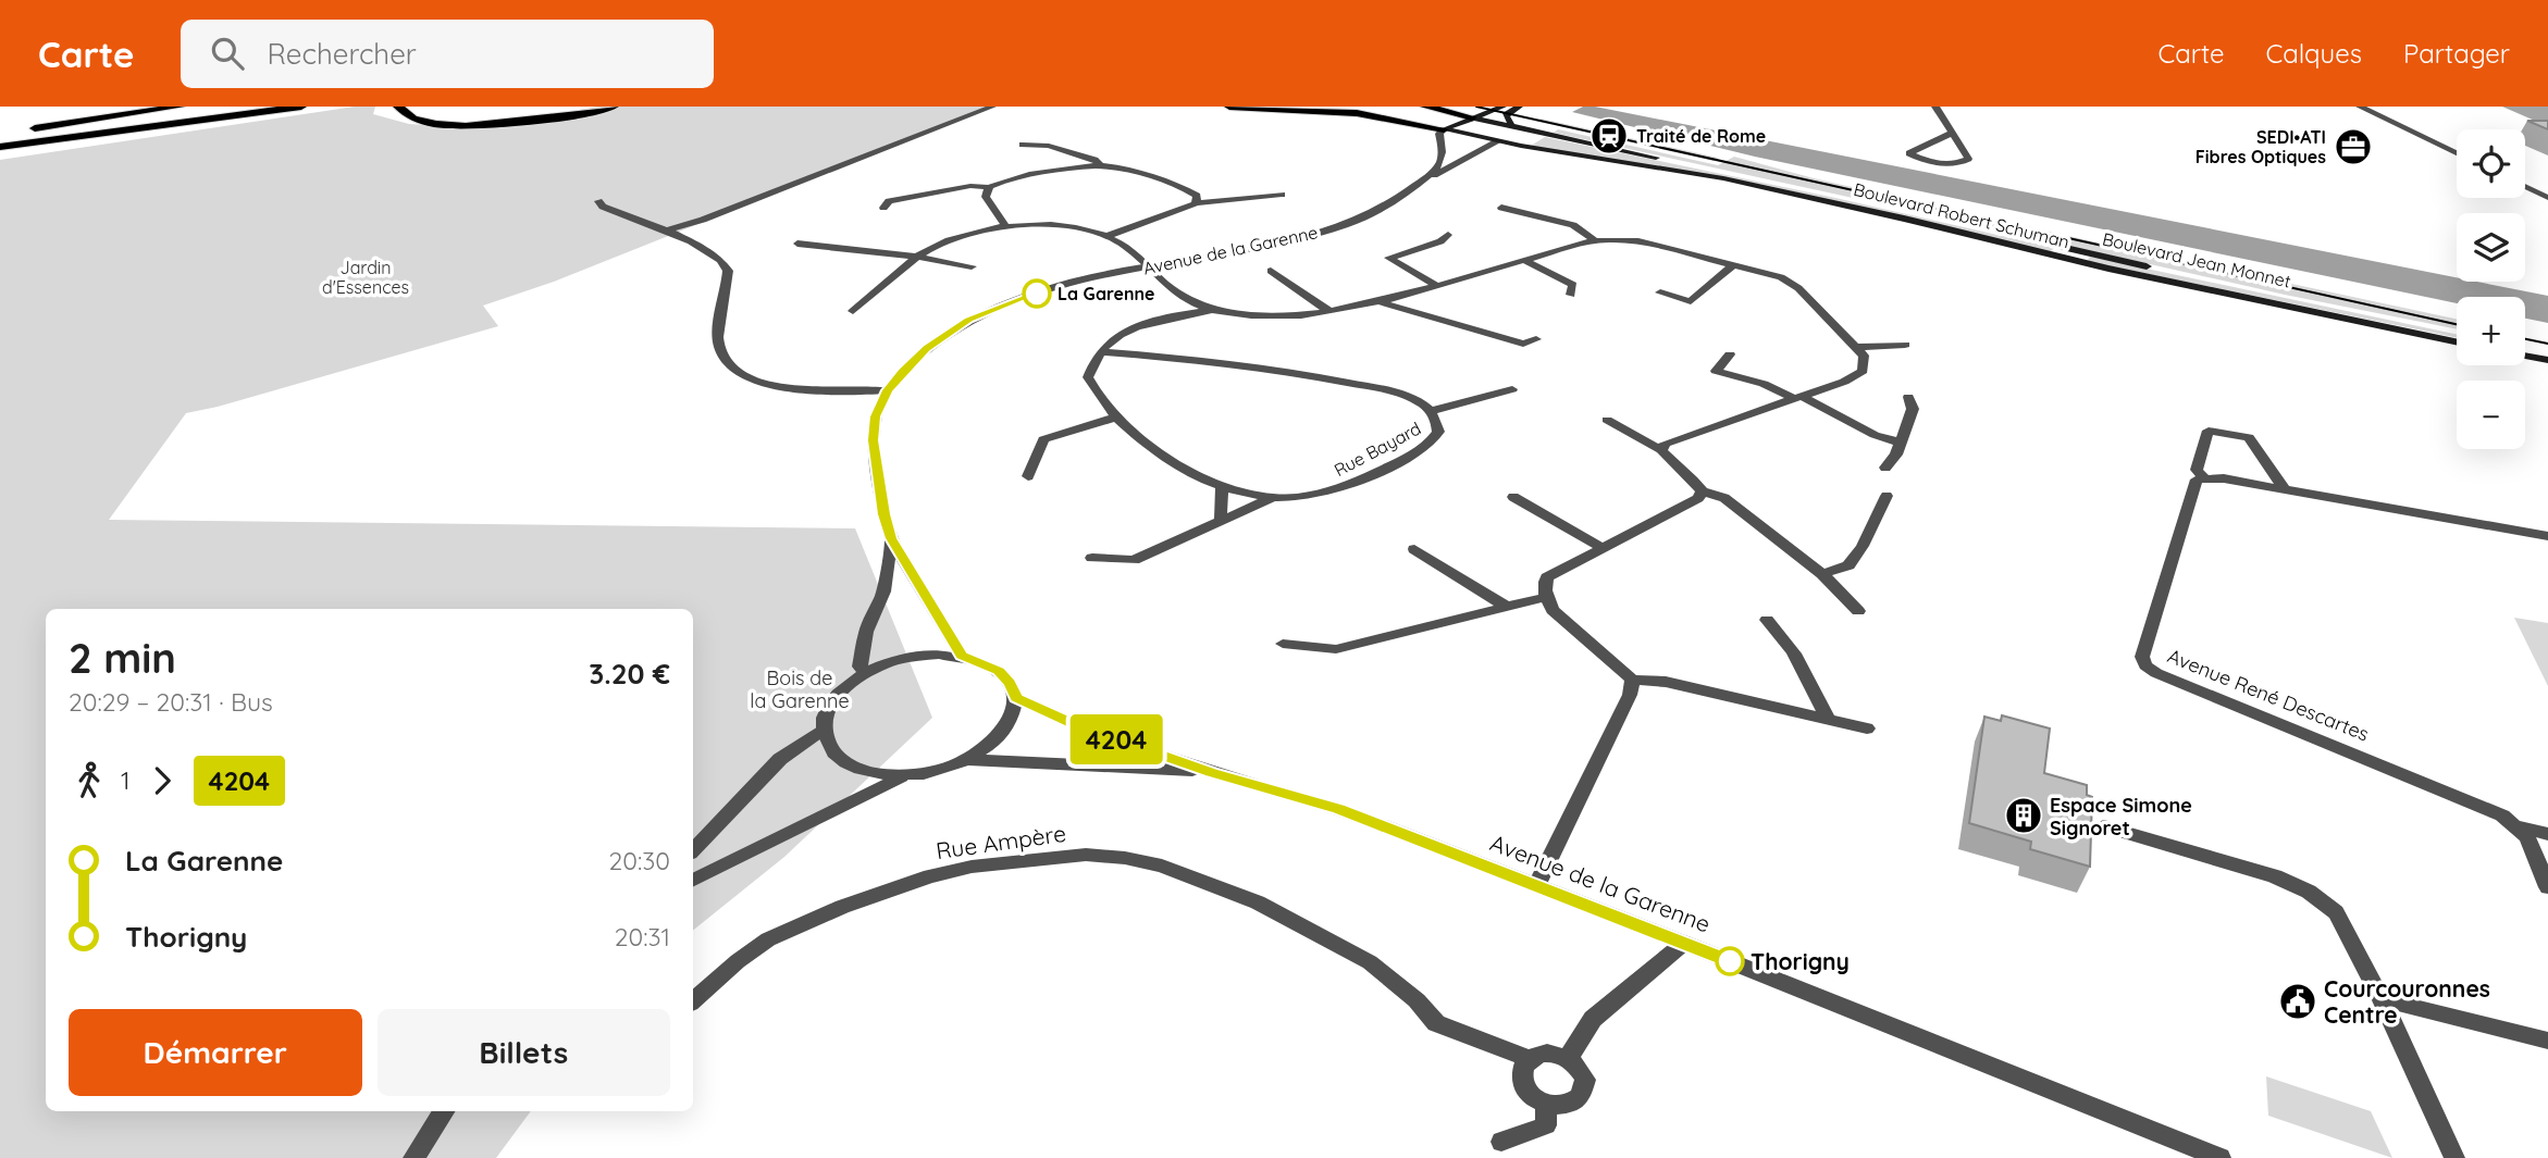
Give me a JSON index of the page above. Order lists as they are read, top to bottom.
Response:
{
  "streets": {
    "main road": ["Boulevard Robert Schuman", "Boulevard Jean Monnet"],
    "street": [
      "Avenue de la Garenne",
      "Rue Bayard",
      "Avenue René Descartes",
      "Rue Ampère"
    ]
  },
  "crossings": [
    ["Boulevard Robert Schuman", "Avenue de la Garenne"]
  ],
  "parks": ["Jardin d'Essences", "Bois de la Garenne"],
  "places": {
    "station": ["Traité de Rome"],
    "office": ["SEDI•ATI Fibres Optiques"],
    "other": ["La Garenne", "Thorigny"],
    "building": ["Espace Simone Signoret"],
    "public building": ["Courcouronnes Centre"]
  },
  "lines": ["bus line 4204"],
  "page": {
    "header": "Carte",
    "search": "Rechercher",
    "nav": ["Carte", "Calques", "Partager"],
    "on_map": "4204",
    "map_buttons": ["+", "−"],
    "heading": ["2 min", "20:29 – 20:31 · Bus", "3.20 €"],
    "legs": ["1", "4204"],
    "list": [
      {
        "name": "La Garenne",
        "value": "20:30"
      },
      {
        "name": "Thorigny",
        "value": "20:31"
      }
    ],
    "buttons": ["Démarrer", "Billets"]
  }
}
